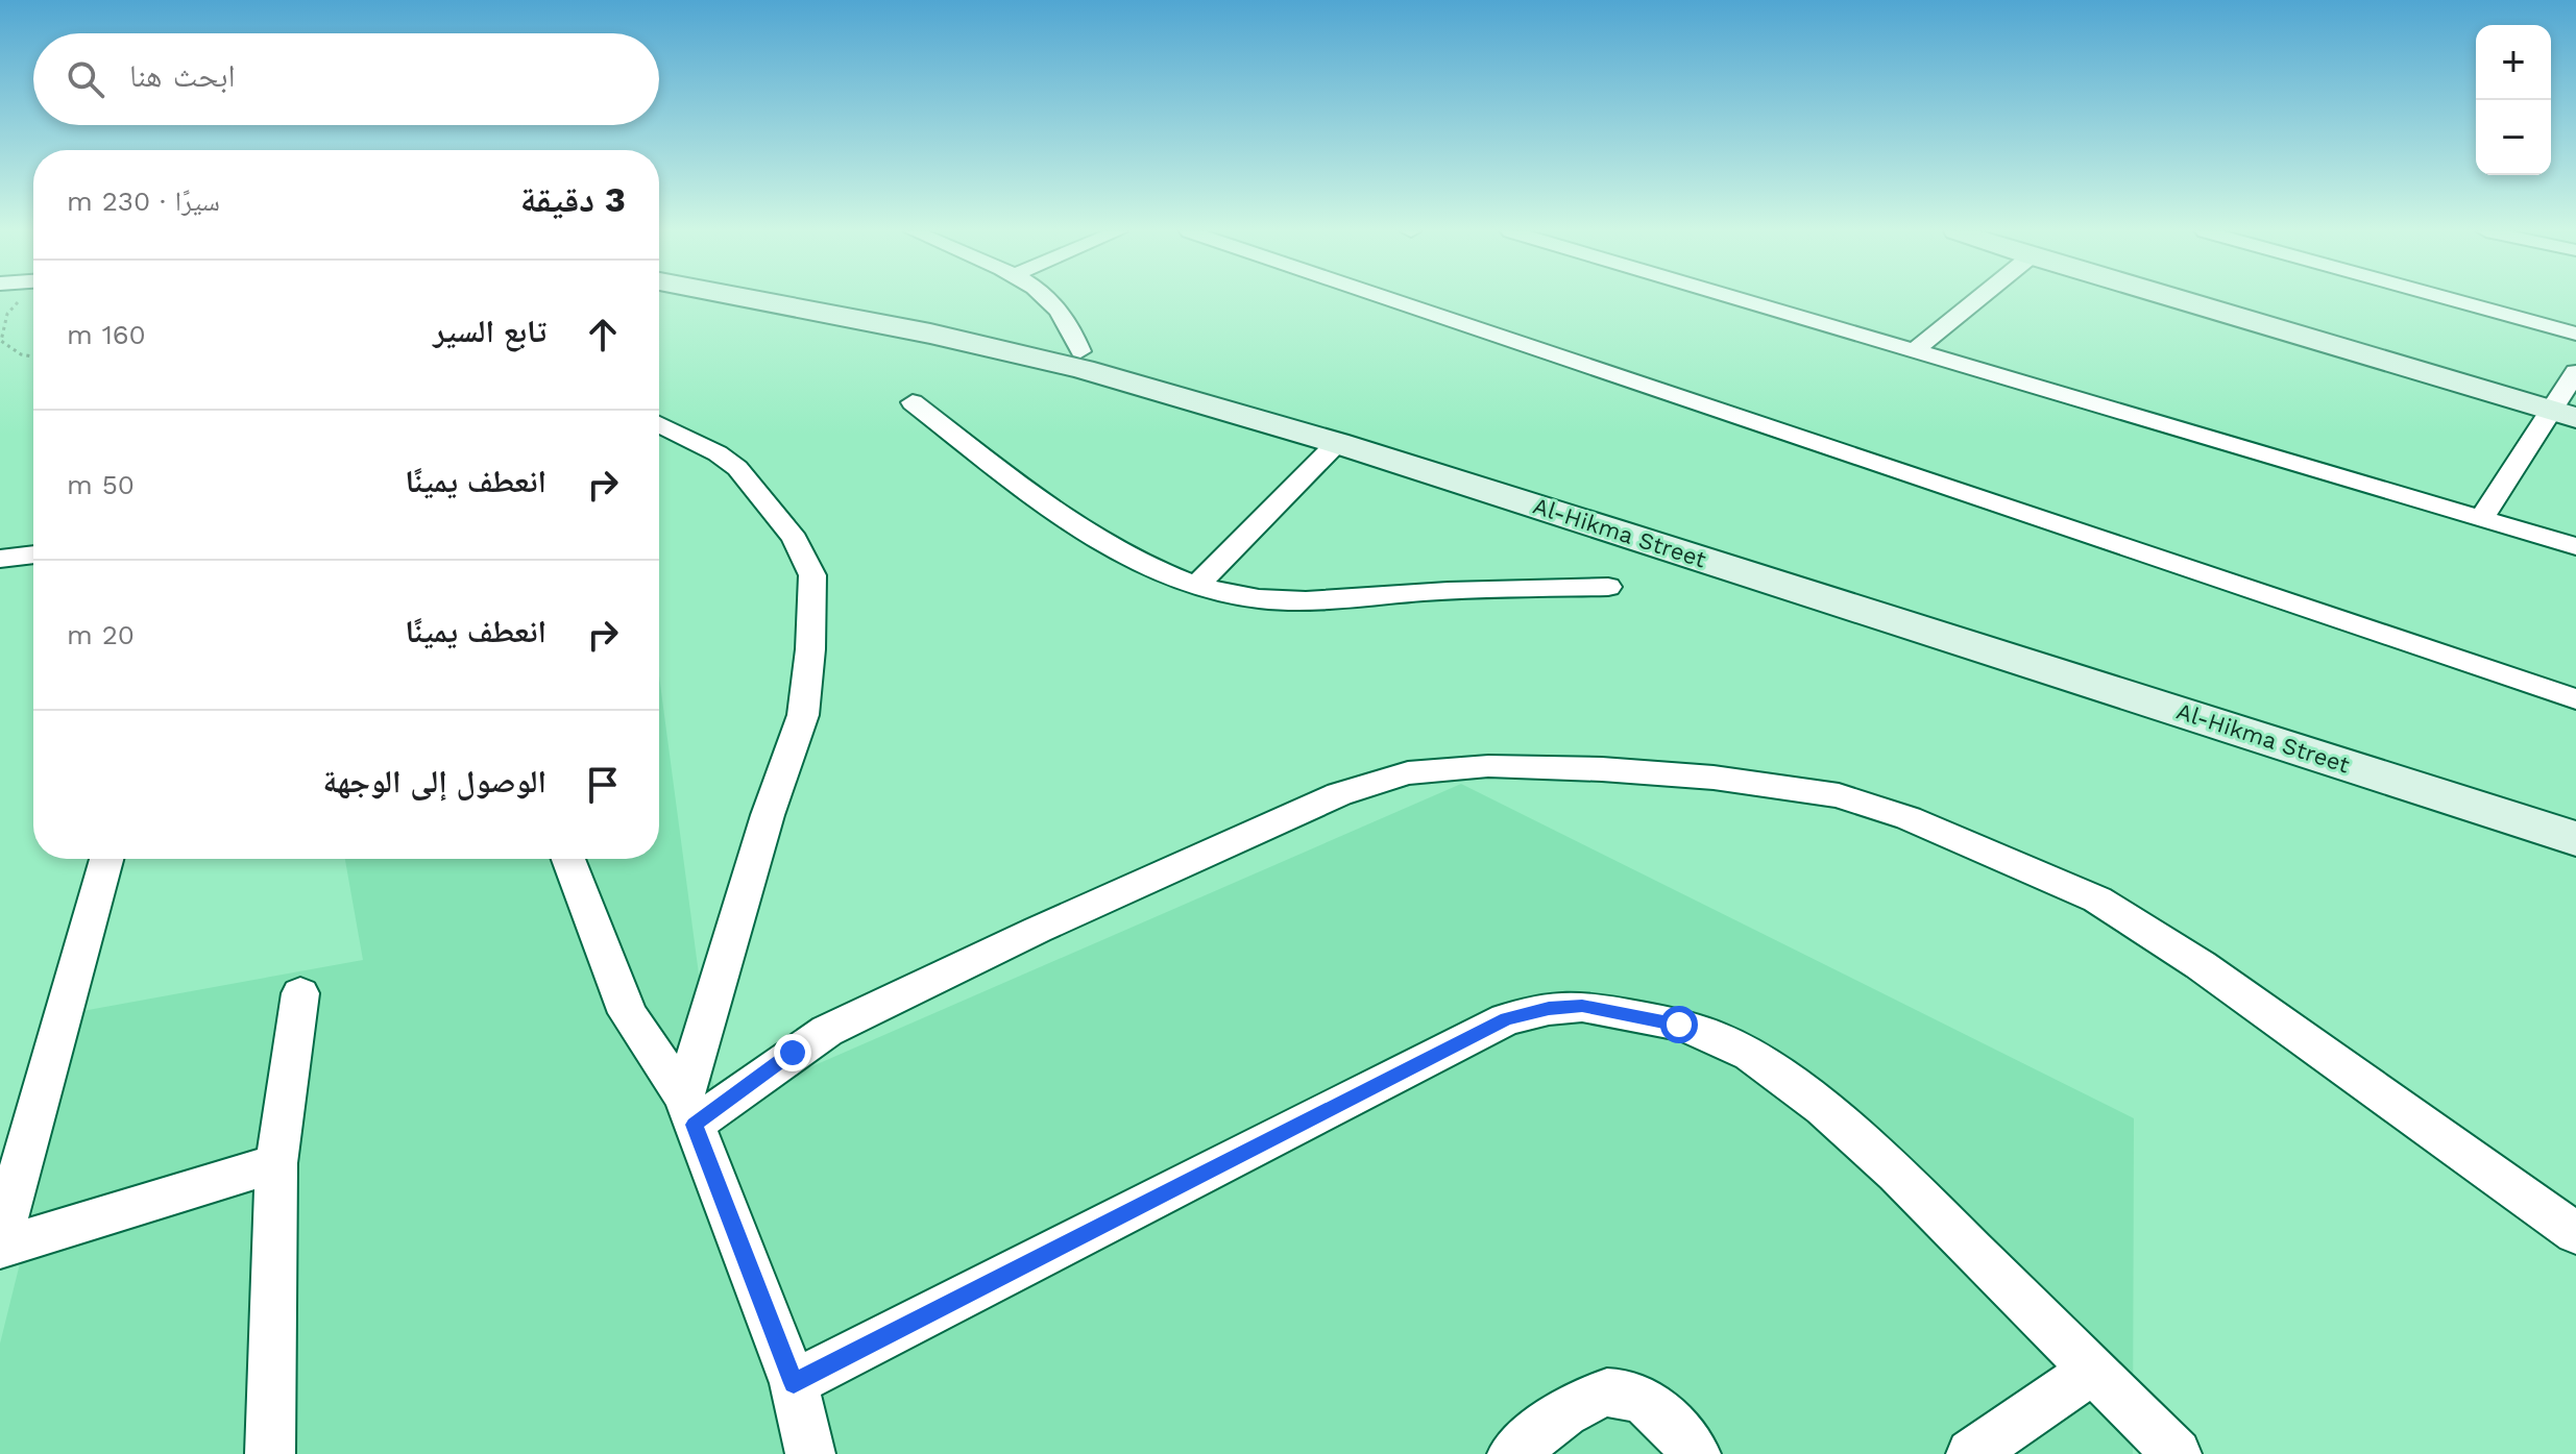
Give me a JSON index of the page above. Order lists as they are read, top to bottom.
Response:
{
  "streets": {
    "street": ["Al-Hikma Street"]
  },
  "page": {
    "map_buttons": ["+", "−"],
    "search": "ابحث هنا",
    "heading": ["3 دقيقة", "سيرًا · 230 m"],
    "list": [
      ["تابع السير", "160 m"],
      ["انعطف يمينًا", "50 m"],
      ["انعطف يمينًا", "20 m"],
      "الوصول إلى الوجهة"
    ]
  }
}
